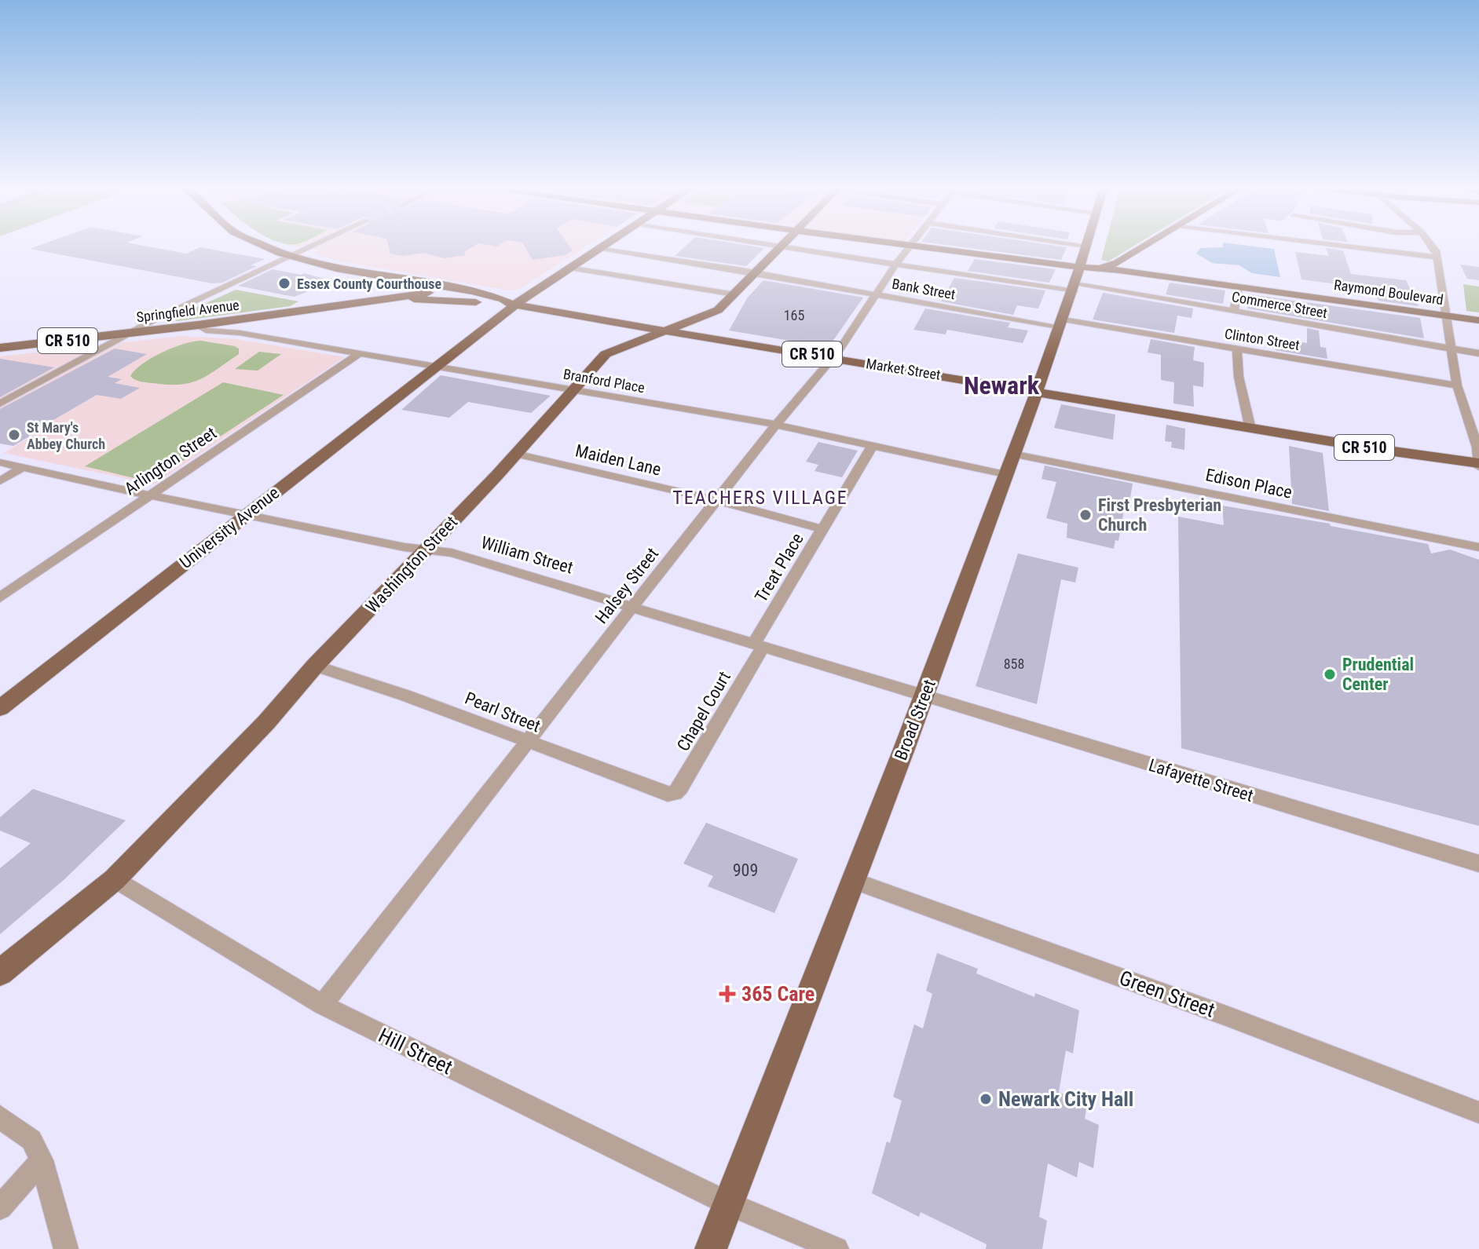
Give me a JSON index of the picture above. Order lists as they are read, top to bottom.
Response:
{
  "streets": {
    "main road": [
      "Raymond Boulevard",
      "Springfield Avenue",
      "CR 510",
      "Market Street",
      "University Avenue",
      "Washington Street",
      "Broad Street"
    ],
    "street": [
      "Bank Street",
      "Commerce Street",
      "Clinton Street",
      "Branford Place",
      "Maiden Lane",
      "Arlington Street",
      "Edison Place",
      "William Street",
      "Treat Place",
      "Halsey Street",
      "Chapel Court",
      "Pearl Street",
      "Lafayette Street",
      "Green Street",
      "Hill Street"
    ]
  },
  "crossings": [
    ["Bank Street", "Clinton Street"],
    ["Bank Street", "University Avenue"],
    ["Bank Street", "Washington Street"],
    ["Bank Street", "Halsey Street"],
    ["Bank Street", "Broad Street"],
    ["Raymond Boulevard", "Halsey Street"],
    ["Raymond Boulevard", "Broad Street"],
    ["Commerce Street", "Washington Street"],
    ["Commerce Street", "Halsey Street"],
    ["Commerce Street", "Broad Street"],
    ["Springfield Avenue", "Market Street"],
    ["Springfield Avenue", "Branford Place"],
    ["Springfield Avenue", "University Avenue"],
    ["Clinton Street", "Broad Street"],
    ["Market Street", "University Avenue"],
    ["Market Street", "Washington Street"],
    ["Market Street", "Halsey Street"],
    ["Market Street", "Broad Street"],
    ["Branford Place", "Arlington Street"],
    ["Branford Place", "University Avenue"],
    ["Branford Place", "Washington Street"],
    ["Branford Place", "Treat Place"],
    ["Branford Place", "Halsey Street"],
    ["Branford Place", "Broad Street"],
    ["Maiden Lane", "Washington Street"],
    ["Maiden Lane", "Treat Place"],
    ["Maiden Lane", "Halsey Street"],
    ["Arlington Street", "William Street"],
    ["Edison Place", "Broad Street"],
    ["University Avenue", "William Street"],
    ["William Street", "Washington Street"],
    ["William Street", "Treat Place"],
    ["William Street", "Halsey Street"],
    ["William Street", "Chapel Court"],
    ["William Street", "Broad Street"],
    ["William Street", "Lafayette Street"],
    ["Washington Street", "Pearl Street"],
    ["Washington Street", "Hill Street"],
    ["Treat Place", "Chapel Court"],
    ["Halsey Street", "Pearl Street"],
    ["Halsey Street", "Hill Street"],
    ["Chapel Court", "Pearl Street"],
    ["Broad Street", "Lafayette Street"],
    ["Broad Street", "Green Street"],
    ["Broad Street", "Hill Street"]
  ],
  "districts": ["Newark", "TEACHERS VILLAGE"],
  "places": {
    "other": [
      "Essex County Courthouse",
      "St Mary's Abbey Church",
      "First Presbyterian Church",
      "Prudential Center",
      "Newark City Hall"
    ],
    "health": ["365 Care"]
  },
  "house_numbers": ["165", "858", "909"]
}
